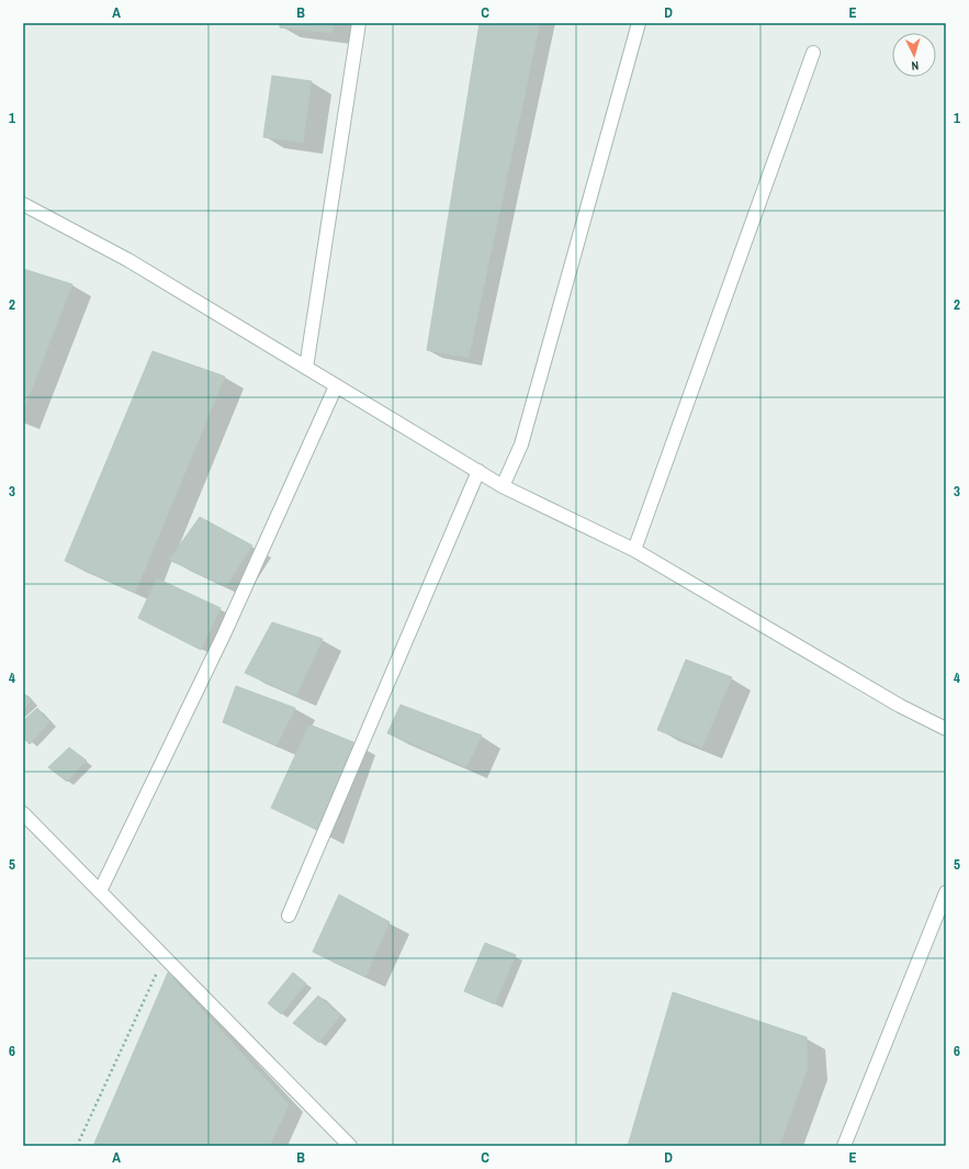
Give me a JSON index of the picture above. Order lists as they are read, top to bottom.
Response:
{
  "north": "bottom",
  "grid": {
    "columns": [
      "A",
      "B",
      "C",
      "D",
      "E"
    ],
    "rows": [
      "1",
      "2",
      "3",
      "4",
      "5",
      "6"
    ]
  }
}
